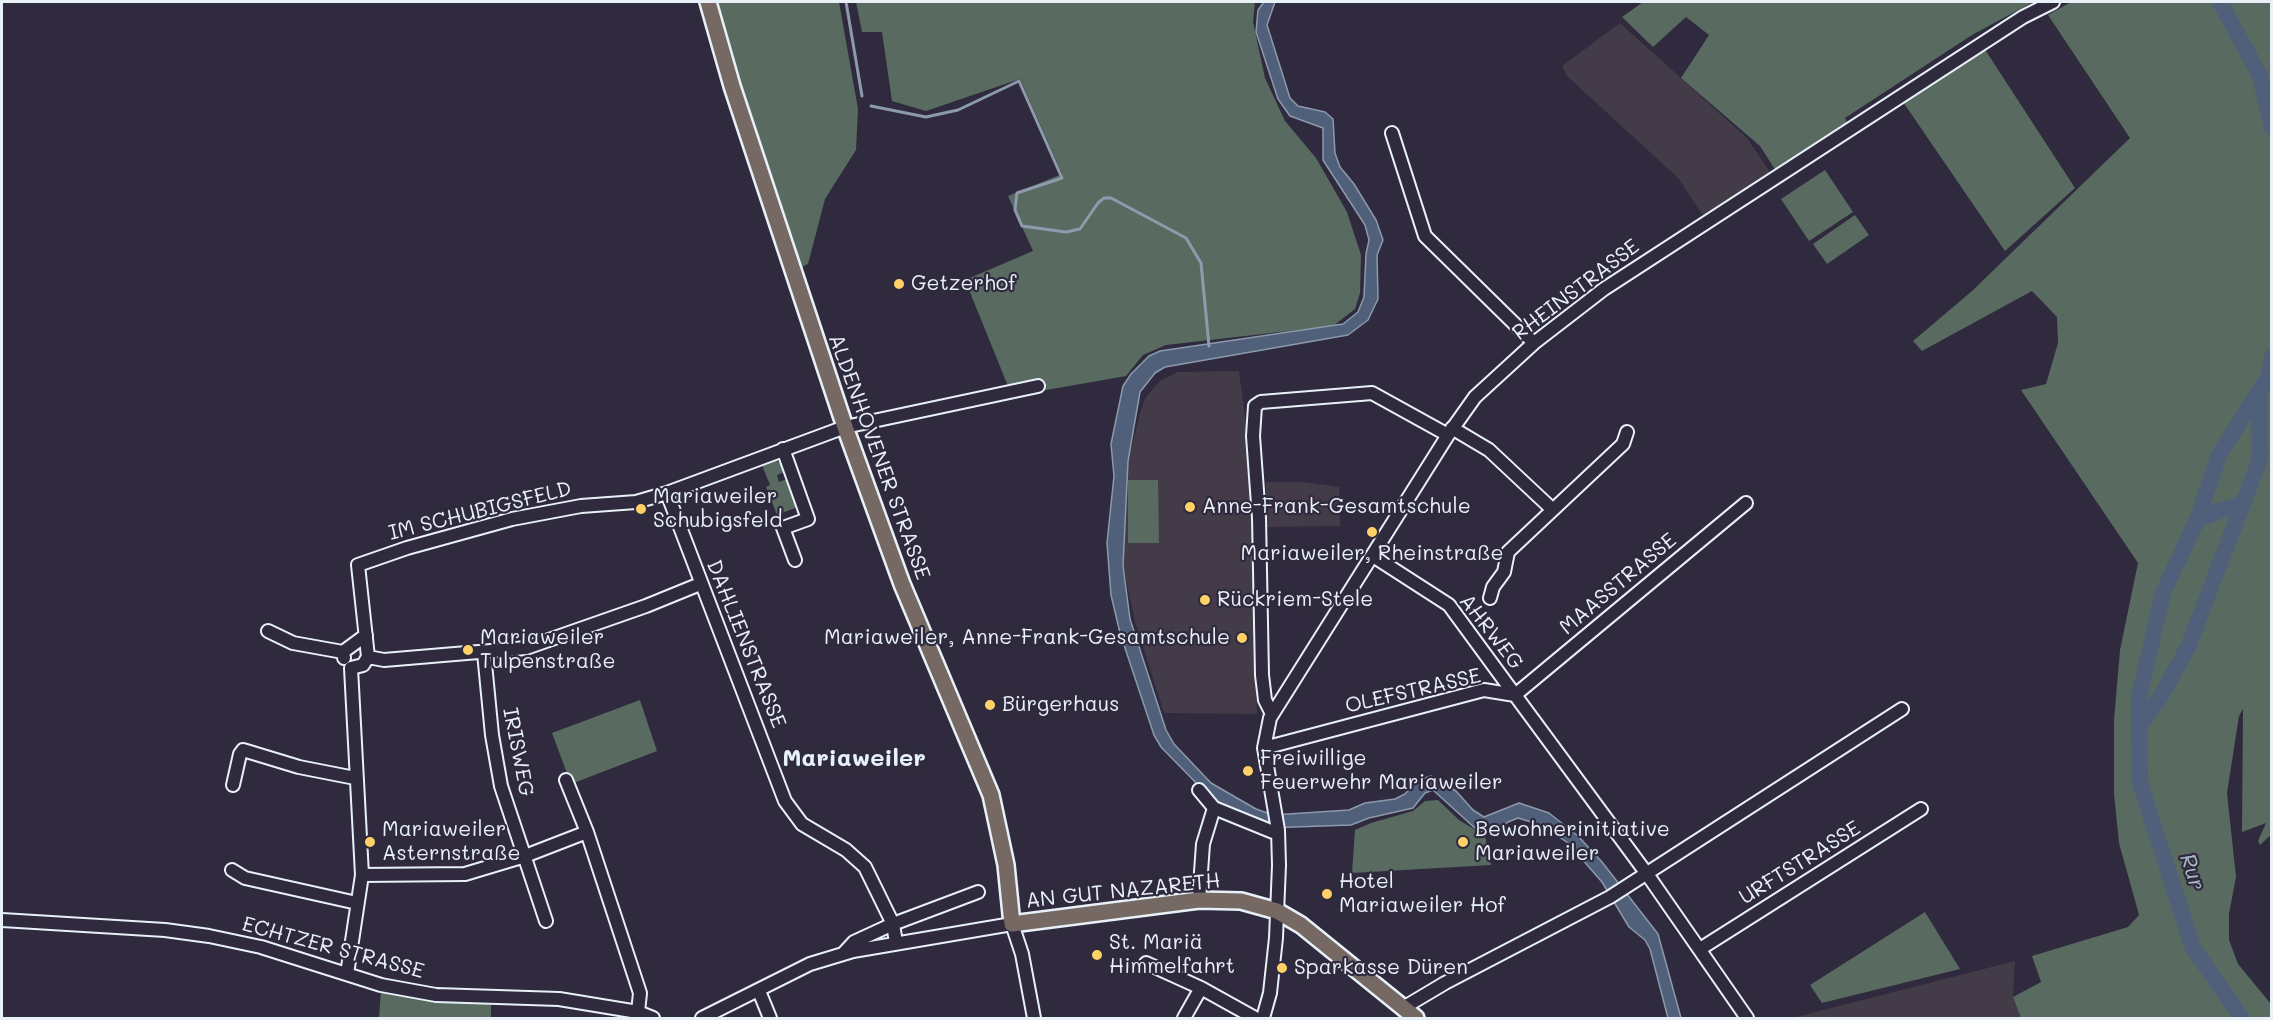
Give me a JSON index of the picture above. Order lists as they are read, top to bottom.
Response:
{
  "streets": {
    "main road": ["ALDENHOVENER STRASSE", "AN GUT NAZARETH"],
    "street": [
      "RHEINSTRASSE",
      "IM SCHUBIGSFELD",
      "MAASSTRASSE",
      "AHRWEG",
      "DAHLIENSTRASSE",
      "OLEFSTRASSE",
      "IRISWEG",
      "URFTSTRASSE",
      "ECHTZER STRASSE"
    ]
  },
  "crossings": [
    ["RHEINSTRASSE", "AHRWEG"],
    ["RHEINSTRASSE", "OLEFSTRASSE"],
    ["ALDENHOVENER STRASSE", "IM SCHUBIGSFELD"],
    ["ALDENHOVENER STRASSE", "AN GUT NAZARETH"],
    ["IM SCHUBIGSFELD", "DAHLIENSTRASSE"],
    ["MAASSTRASSE", "AHRWEG"],
    ["MAASSTRASSE", "OLEFSTRASSE"],
    ["AHRWEG", "OLEFSTRASSE"]
  ],
  "districts": ["Mariaweiler"],
  "water": ["Rur"],
  "places": [
    "Getzerhof",
    "Anne-Frank-Gesamtschule",
    "Mariaweiler Schubigsfeld",
    "Mariaweiler, Rheinstraße",
    "Rückriem-Stele",
    "Mariaweiler, Anne-Frank-Gesamtschule",
    "Mariaweiler Tulpenstraße",
    "Bürgerhaus",
    "Freiwillige Feuerwehr Mariaweiler",
    "Mariaweiler Asternstraße",
    "Bewohnerinitiative Mariaweiler",
    "Hotel Mariaweiler Hof",
    "St. Mariä Himmelfahrt",
    "Sparkasse Düren"
  ]
}
